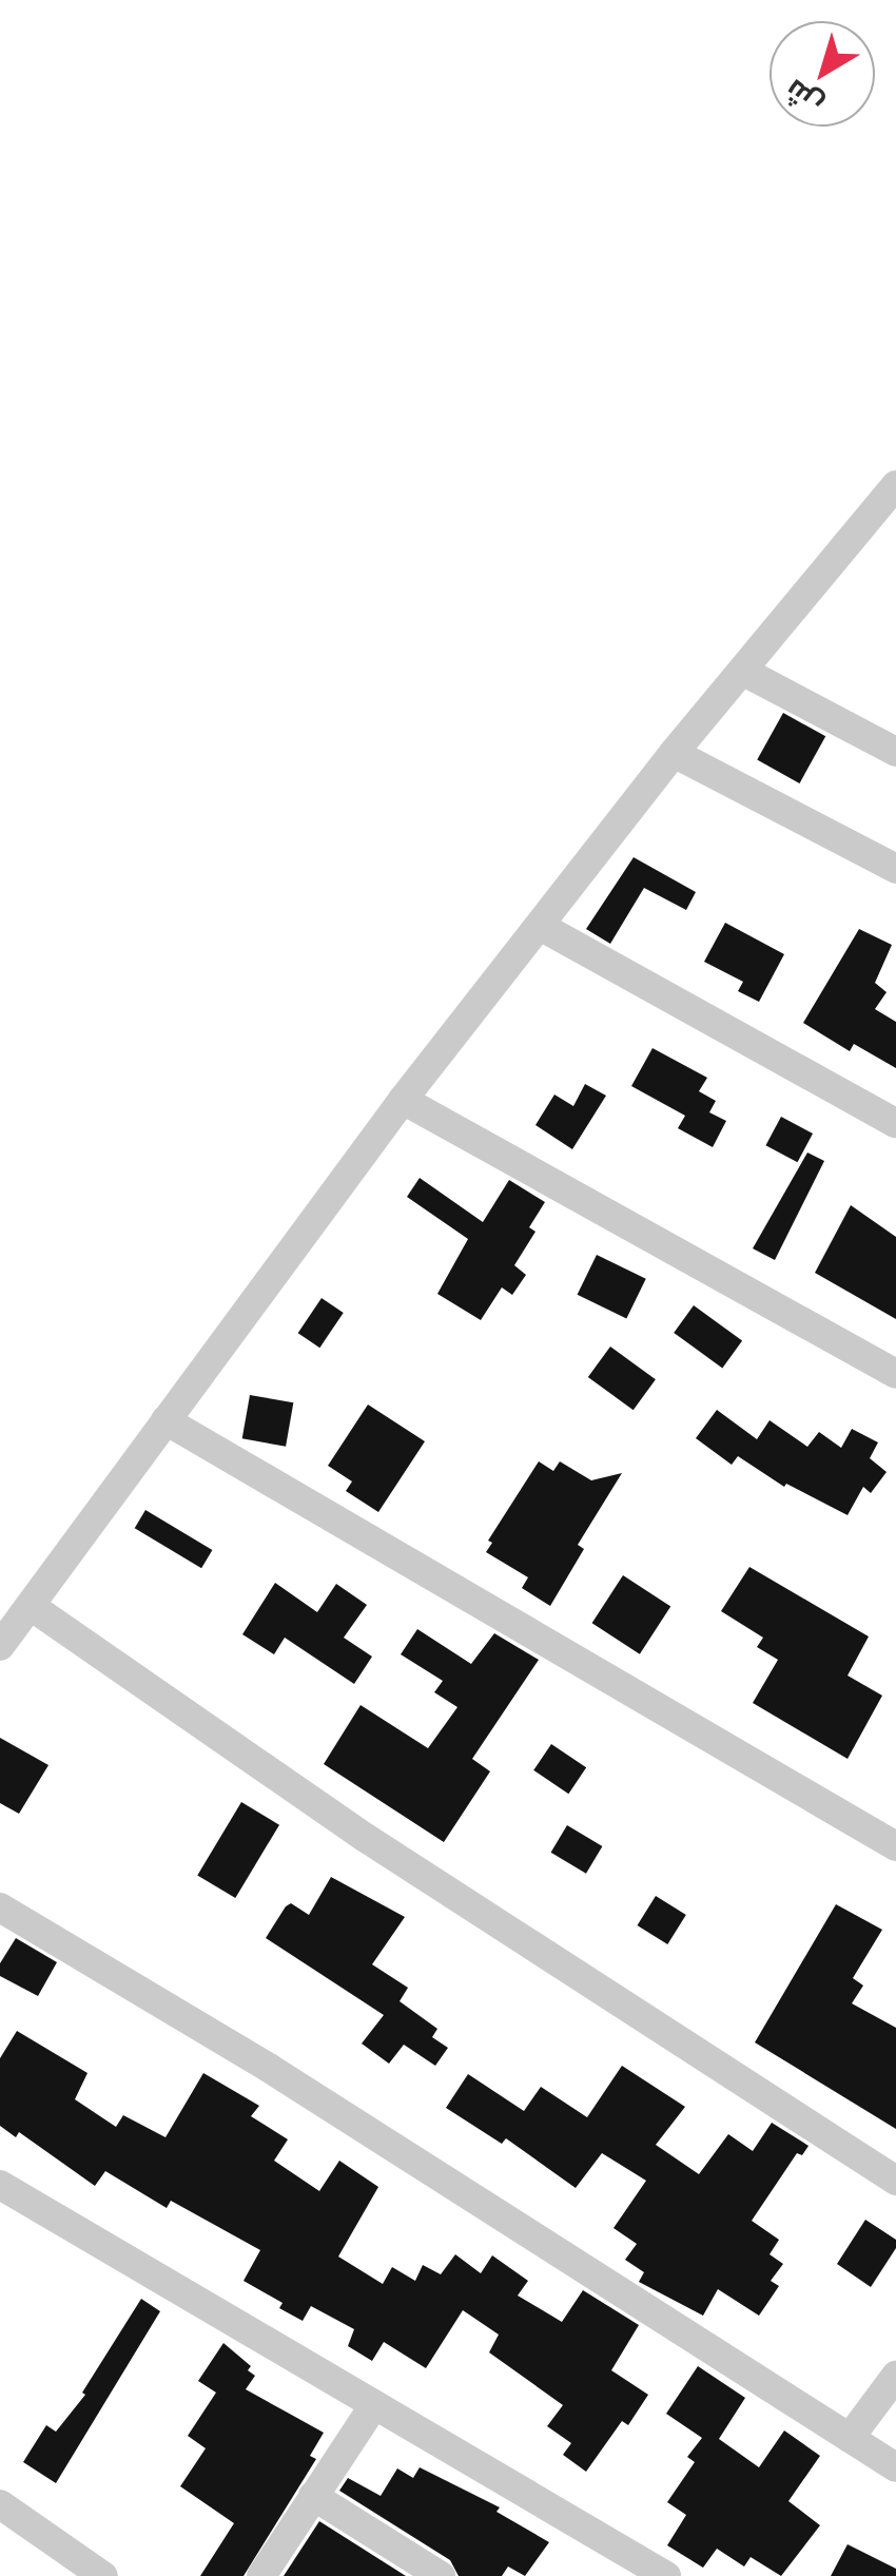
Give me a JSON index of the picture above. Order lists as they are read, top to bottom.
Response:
{
  "north": "bottom left"
}
